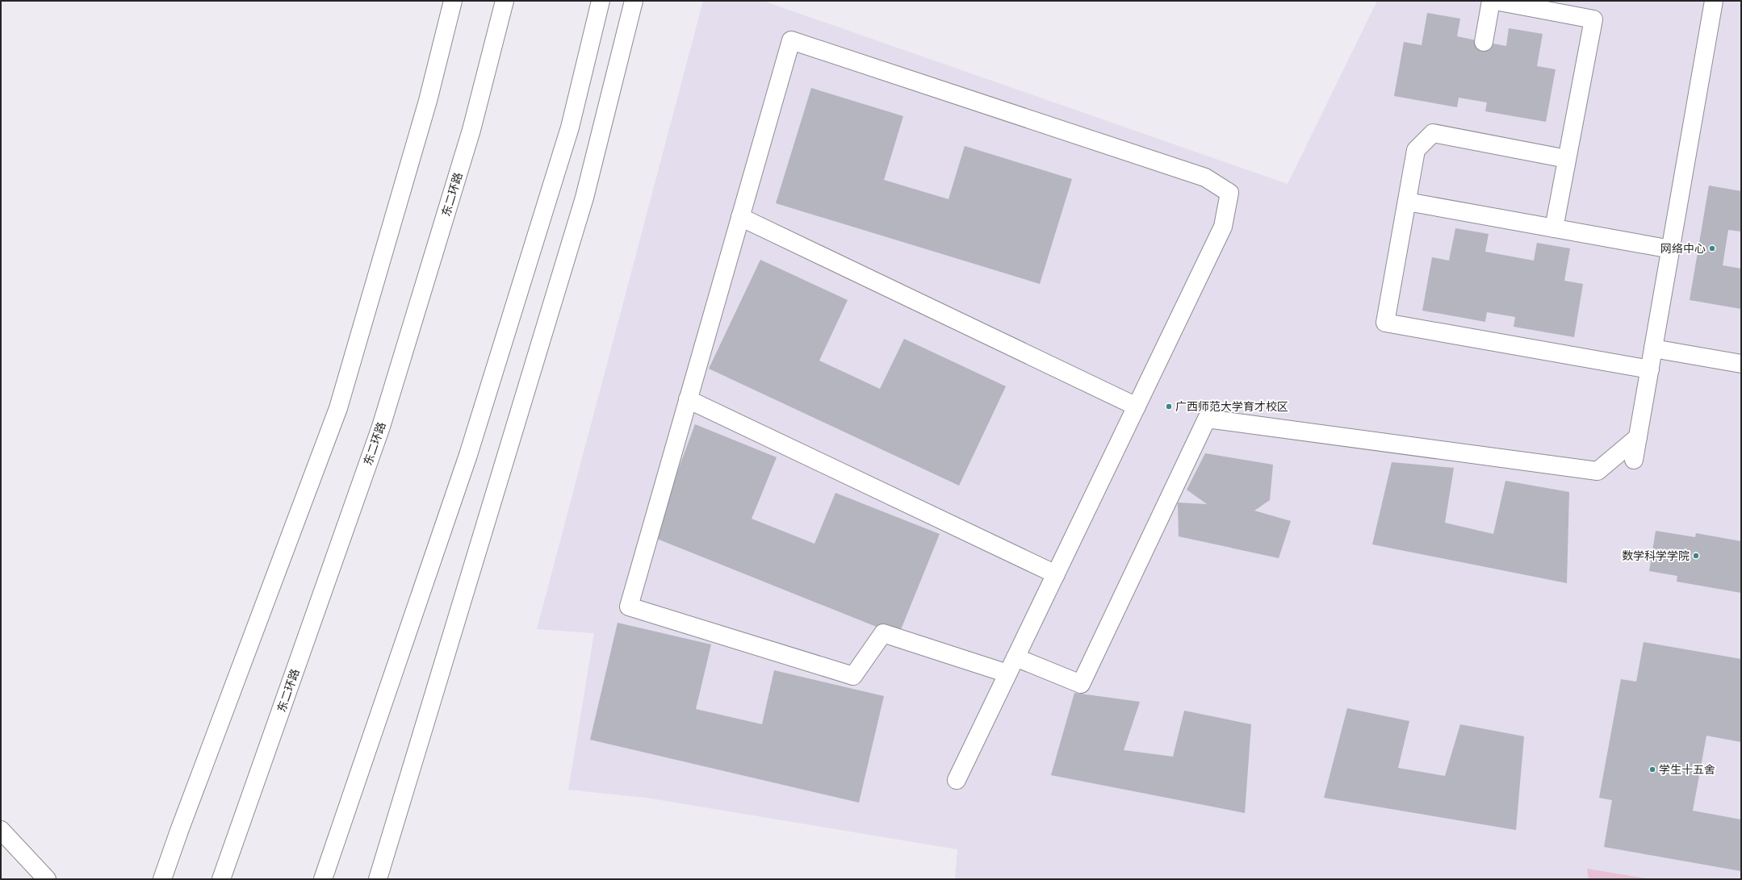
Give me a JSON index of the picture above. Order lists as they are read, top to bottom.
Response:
{
  "streets": {
    "main road": ["东二环路"]
  },
  "places": [
    "网络中心",
    "广西师范大学育才校区",
    "数学科学学院",
    "学生十五舍"
  ]
}
